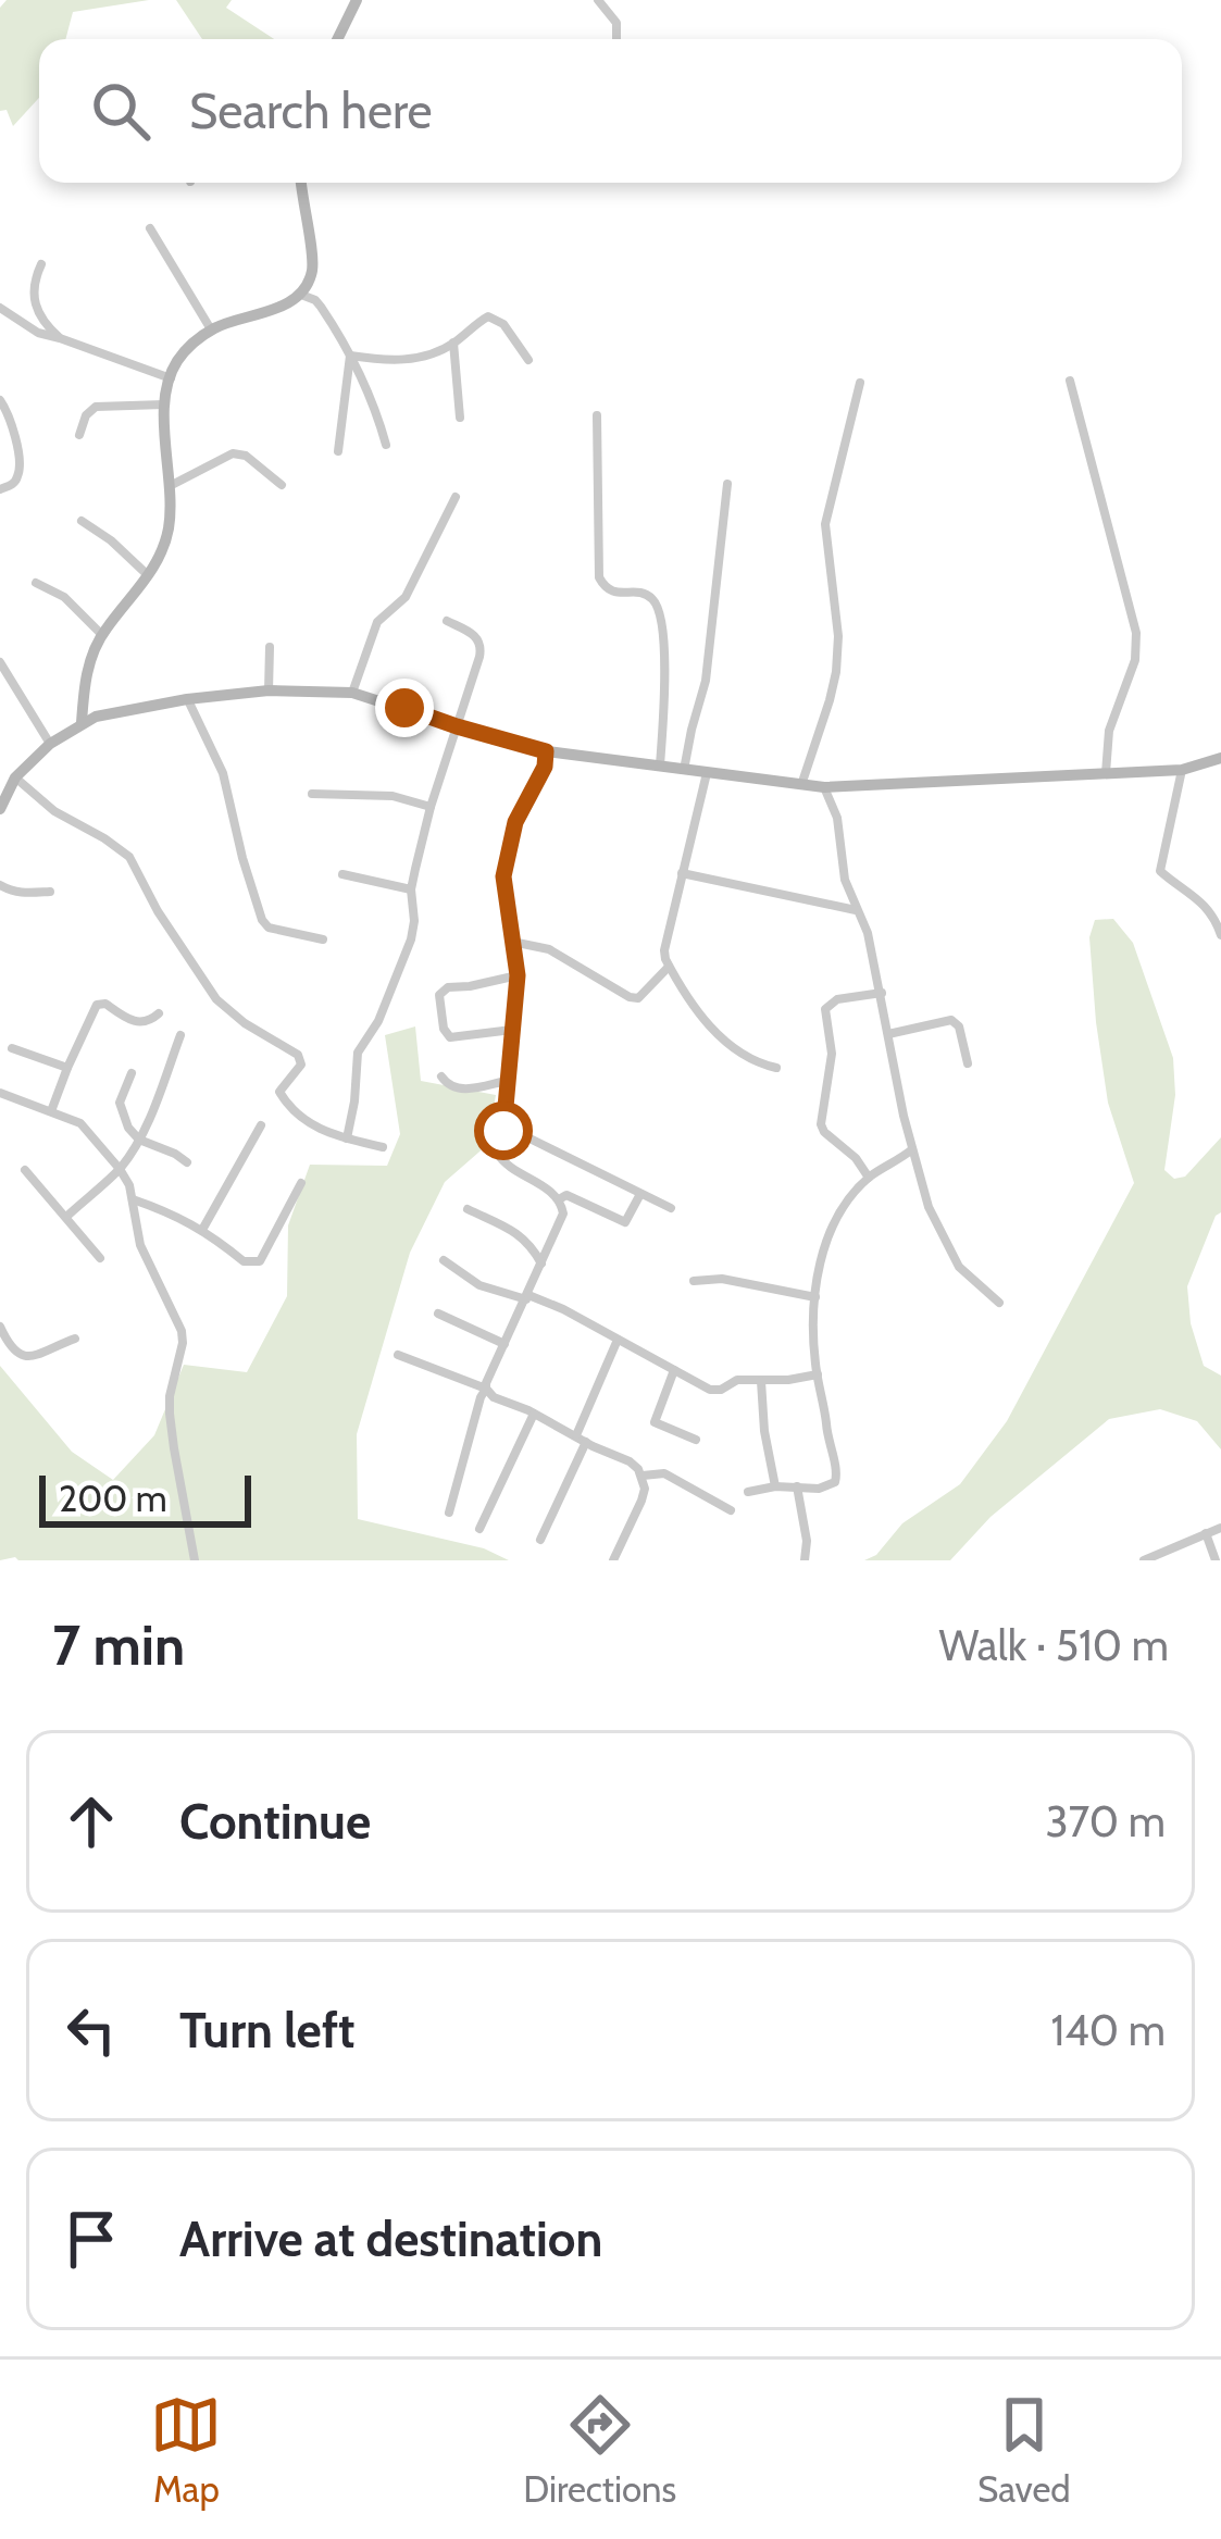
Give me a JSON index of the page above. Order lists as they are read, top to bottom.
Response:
{
  "scale_bar": "200 m",
  "page": {
    "search": "Search here",
    "scale": "200 m",
    "heading": ["7 min", "Walk · 510 m"],
    "list": [
      ["Continue", "370 m"],
      ["Turn left", "140 m"],
      "Arrive at destination"
    ],
    "nav": ["Map", "Directions", "Saved"]
  }
}
